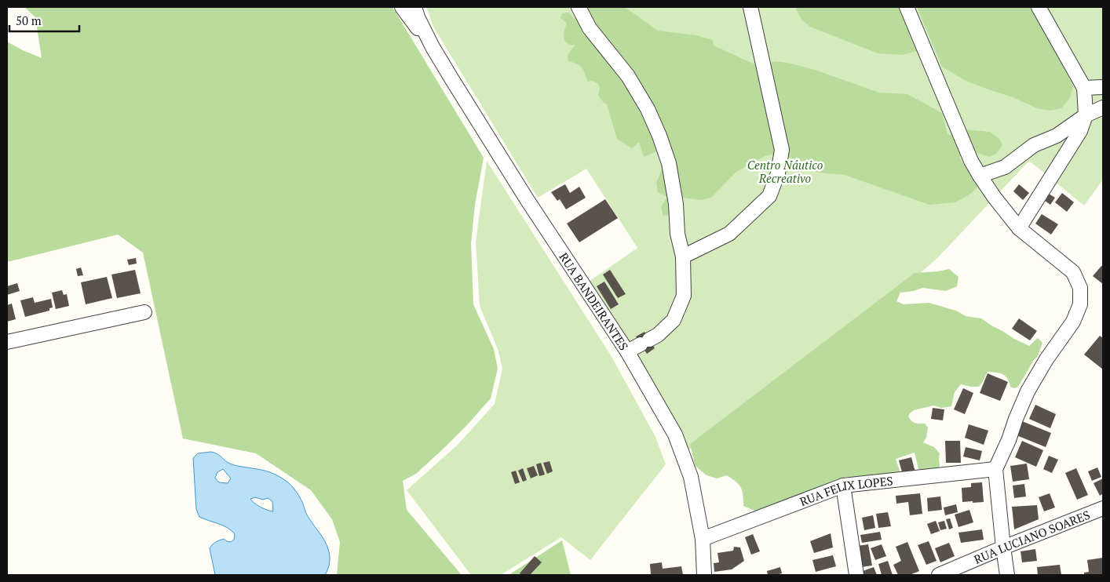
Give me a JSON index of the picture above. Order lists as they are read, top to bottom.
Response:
{
  "streets": {
    "street": ["RUA BANDEIRANTES", "RUA FELIX LOPES", "RUA LUCIANO SOARES"]
  },
  "crossings": [
    ["RUA BANDEIRANTES", "RUA FELIX LOPES"]
  ],
  "parks": ["Centro Náutico Recreativo"],
  "scale_bar": "50 m"
}
